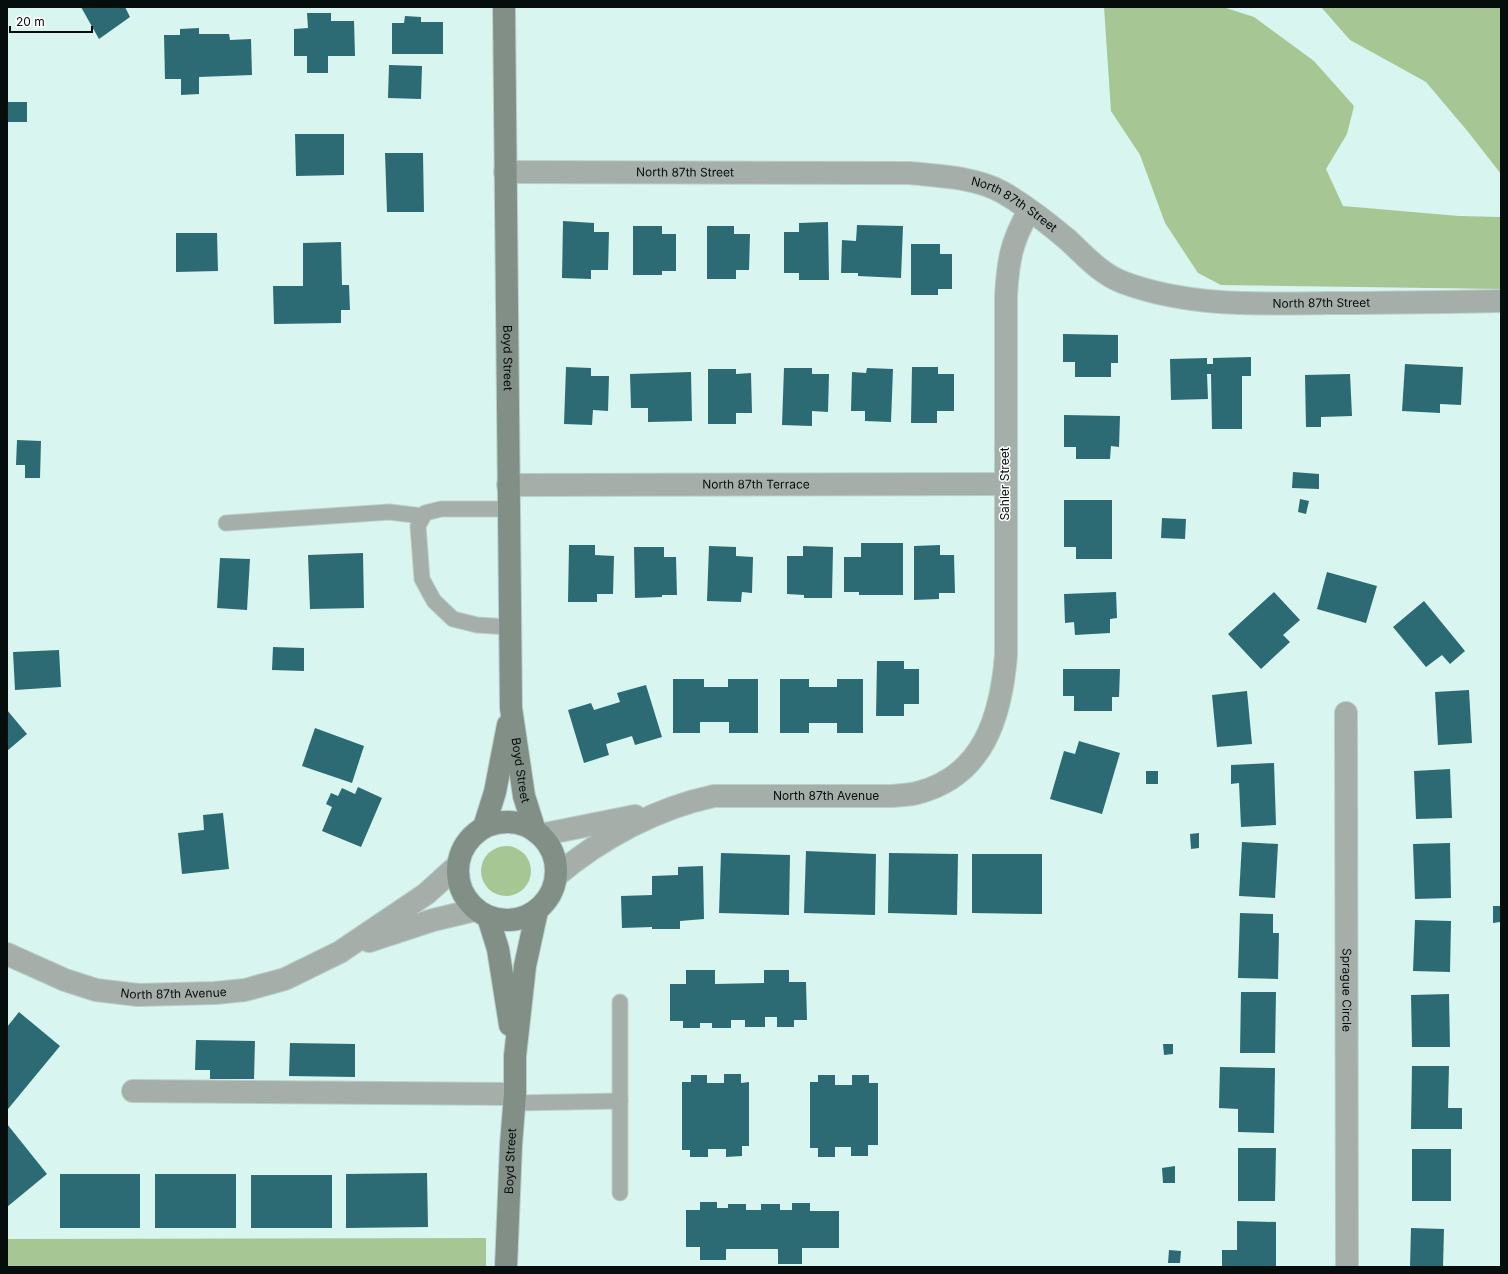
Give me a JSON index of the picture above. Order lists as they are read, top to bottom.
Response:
{
  "streets": {
    "street": [
      "North 87th Street",
      "Boyd Street",
      "Sahler Street",
      "North 87th Terrace",
      "North 87th Avenue",
      "Sprague Circle"
    ]
  },
  "crossings": [
    ["North 87th Street", "Boyd Street"],
    ["North 87th Street", "Sahler Street"],
    ["Boyd Street", "North 87th Terrace"],
    ["Boyd Street", "North 87th Avenue"],
    ["Sahler Street", "North 87th Terrace"],
    ["Sahler Street", "North 87th Avenue"]
  ],
  "scale_bar": "20 m"
}
